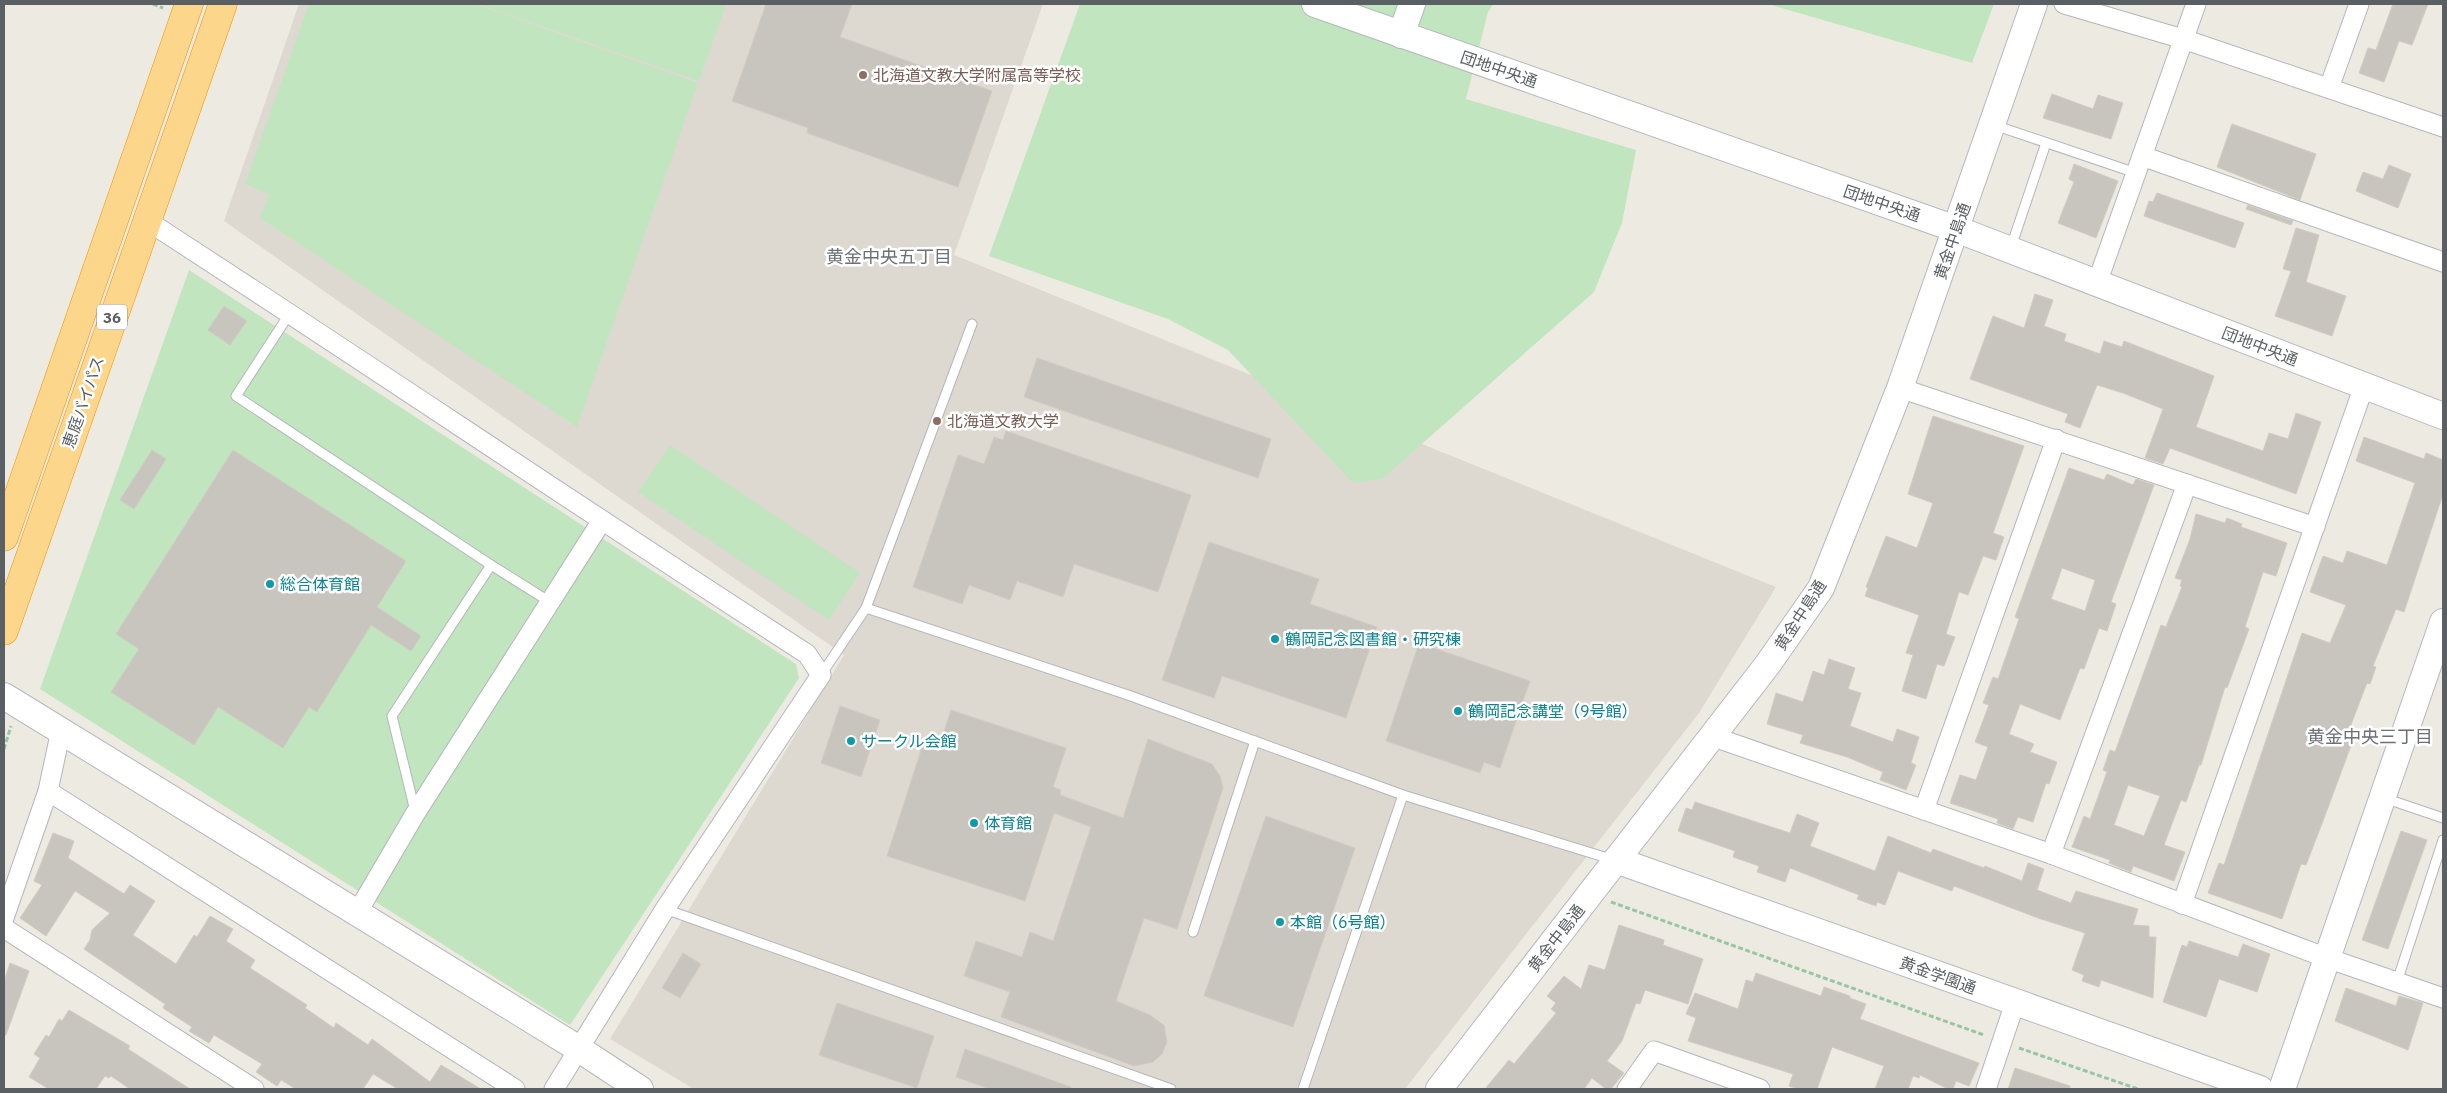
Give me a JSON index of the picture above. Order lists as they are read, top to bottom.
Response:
{
  "streets": {
    "highway": ["36", "恵庭バイパス"],
    "street": ["団地中央通", "黄金中島通", "黄金学園通"]
  },
  "crossings": [
    ["団地中央通", "黄金中島通"],
    ["黄金中島通", "黄金学園通"]
  ],
  "districts": ["黄金中央五丁目", "黄金中央三丁目"],
  "places": [
    "北海道文教大学附属高等学校",
    "北海道文教大学",
    "総合体育館",
    "鶴岡記念図書館・研究棟",
    "鶴岡記念講堂（9号館）",
    "サークル会館",
    "体育館",
    "本館（6号館）"
  ]
}
